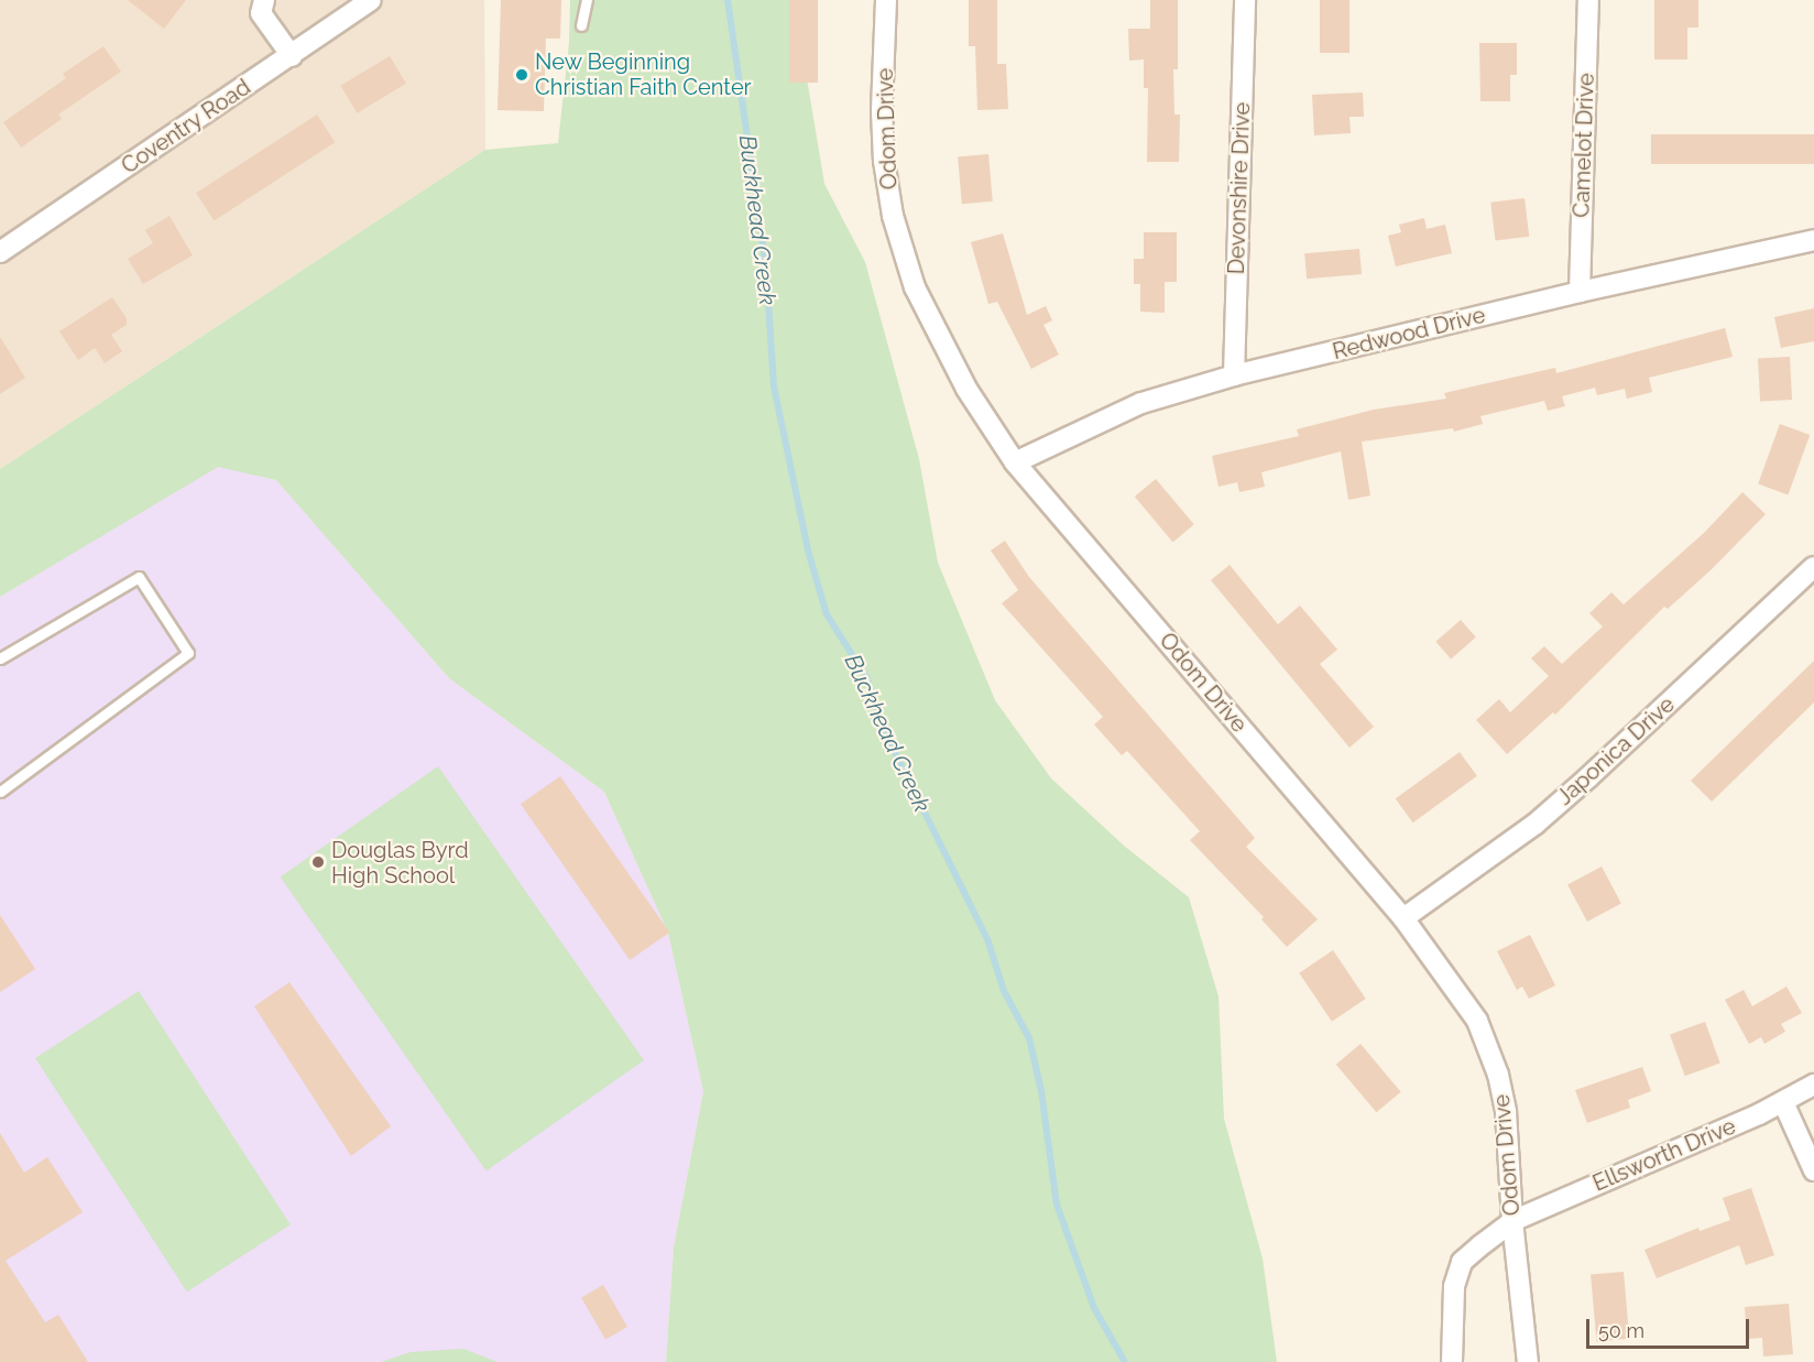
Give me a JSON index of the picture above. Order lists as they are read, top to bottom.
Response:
{
  "streets": {
    "street": [
      "Coventry Road",
      "Odom Drive",
      "Camelot Drive",
      "Devonshire Drive",
      "Redwood Drive",
      "Japonica Drive",
      "Ellsworth Drive"
    ]
  },
  "crossings": [
    ["Odom Drive", "Redwood Drive"],
    ["Odom Drive", "Japonica Drive"],
    ["Odom Drive", "Ellsworth Drive"],
    ["Camelot Drive", "Redwood Drive"],
    ["Devonshire Drive", "Redwood Drive"]
  ],
  "water": ["Buckhead Creek"],
  "places": ["New Beginning Christian Faith Center", "Douglas Byrd High School"],
  "scale_bar": "50 m"
}
